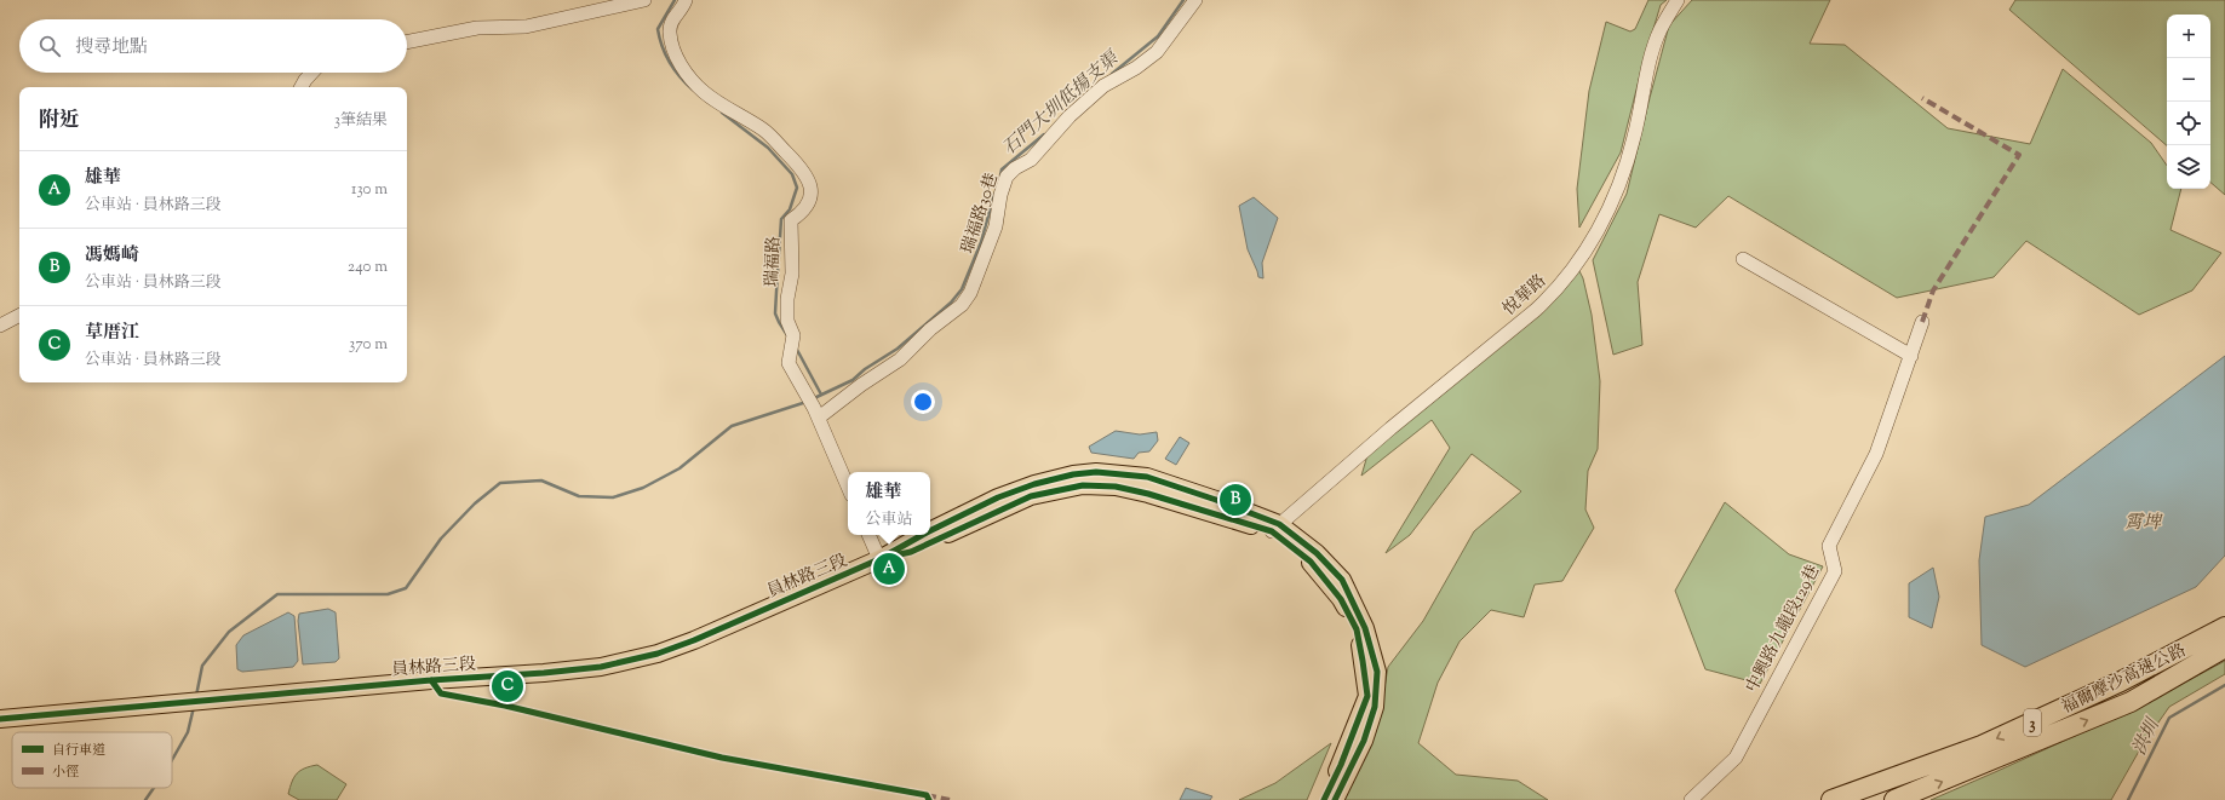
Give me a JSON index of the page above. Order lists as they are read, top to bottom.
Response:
{
  "streets": {
    "highway": ["福爾摩沙高速公路", "3"],
    "main road": ["員林路三段"],
    "street": [
      "瑞福路30巷",
      "瑞福路",
      "悅華路",
      "中興路九龍段129巷"
    ]
  },
  "crossings": [
    ["瑞福路30巷", "瑞福路"],
    ["悅華路", "員林路三段"]
  ],
  "water": ["石門大圳低揚支渠", "霄埤", "洪圳"],
  "legend": ["自行車道", "小徑"],
  "page": {
    "map_buttons": ["+", "−"],
    "search": "搜尋地點",
    "heading": ["附近", "3筆結果"],
    "list": [
      {
        "mark": "A",
        "name": "雄華",
        "note": "公車站 · 員林路三段",
        "value": "130 m"
      },
      {
        "mark": "B",
        "name": "馮媽崎",
        "note": "公車站 · 員林路三段",
        "value": "240 m"
      },
      {
        "mark": "C",
        "name": "草厝江",
        "note": "公車站 · 員林路三段",
        "value": "370 m"
      }
    ],
    "popup": ["雄華", "公車站"],
    "pins": ["B", "A", "C"]
  }
}
